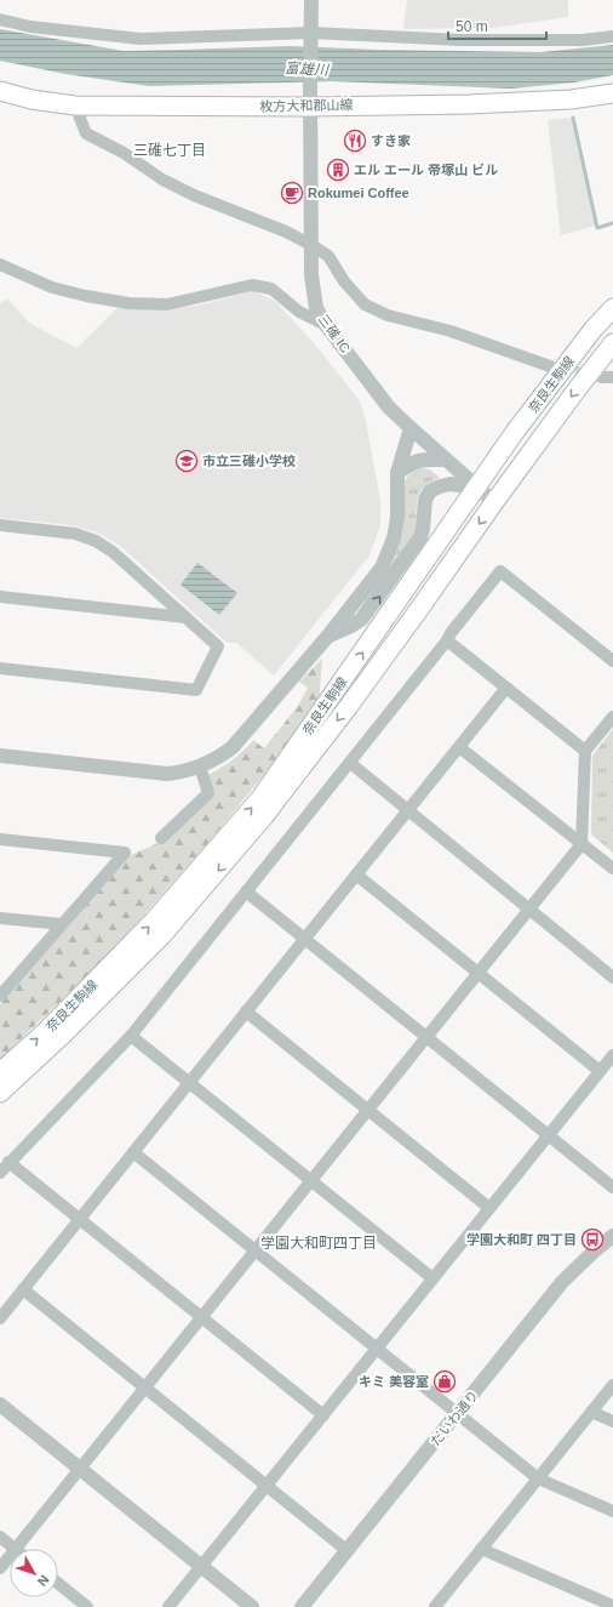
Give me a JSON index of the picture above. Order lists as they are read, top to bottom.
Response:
{
  "streets": {
    "main road": ["枚方大和郡山線", "奈良生駒線"],
    "street": ["三碓 IC", "だいわ通り"]
  },
  "crossings": [
    ["枚方大和郡山線", "三碓 IC"],
    ["三碓 IC", "奈良生駒線"]
  ],
  "districts": ["三碓七丁目", "学園大和町四丁目"],
  "water": ["富雄川"],
  "places": {
    "restaurant": ["すき家"],
    "building": ["エル エール 帝塚山 ビル"],
    "cafe": ["Rokumei Coffee"],
    "school or university": ["市立三碓小学校"],
    "bus stop": ["学園大和町 四丁目"],
    "shop": ["キミ 美容室"]
  },
  "scale_bar": "50 m",
  "north": "bottom right"
}
